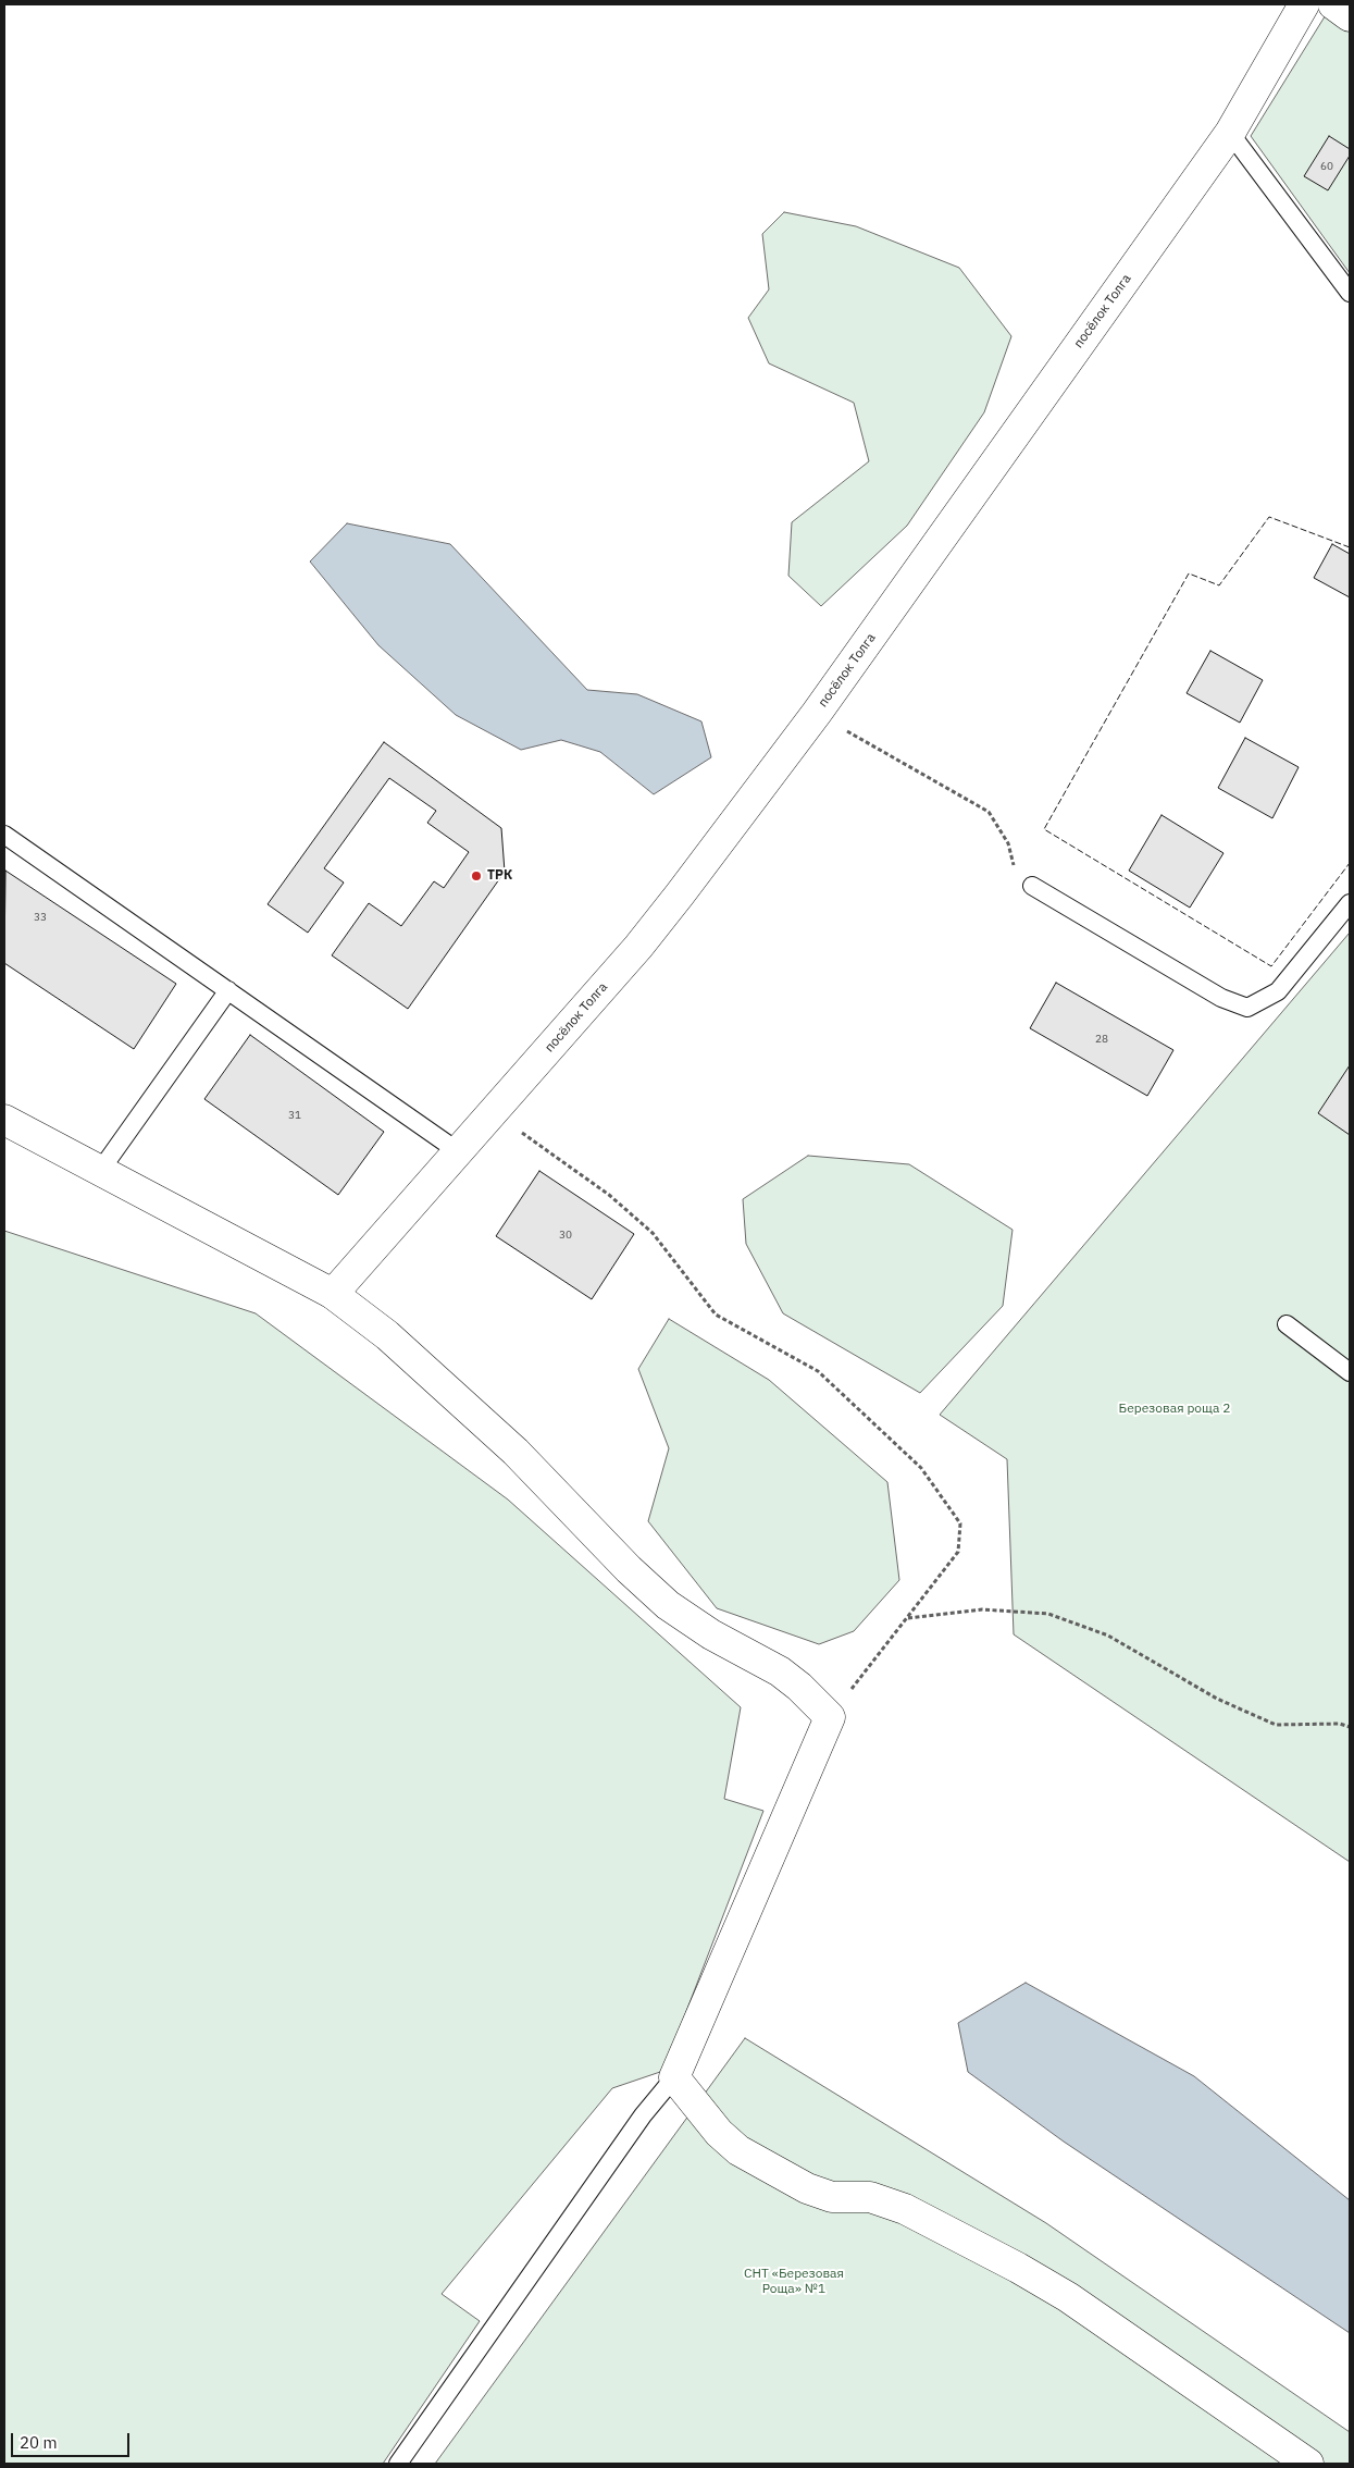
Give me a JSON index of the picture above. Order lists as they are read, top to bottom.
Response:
{
  "streets": {
    "street": ["посёлок Толга"]
  },
  "parks": ["Березовая роща 2", "СНТ «Березовая Роща» №1"],
  "places": ["ТРК"],
  "house_numbers": [
    "60",
    "33",
    "28",
    "31",
    "30"
  ],
  "scale_bar": "20 m"
}
